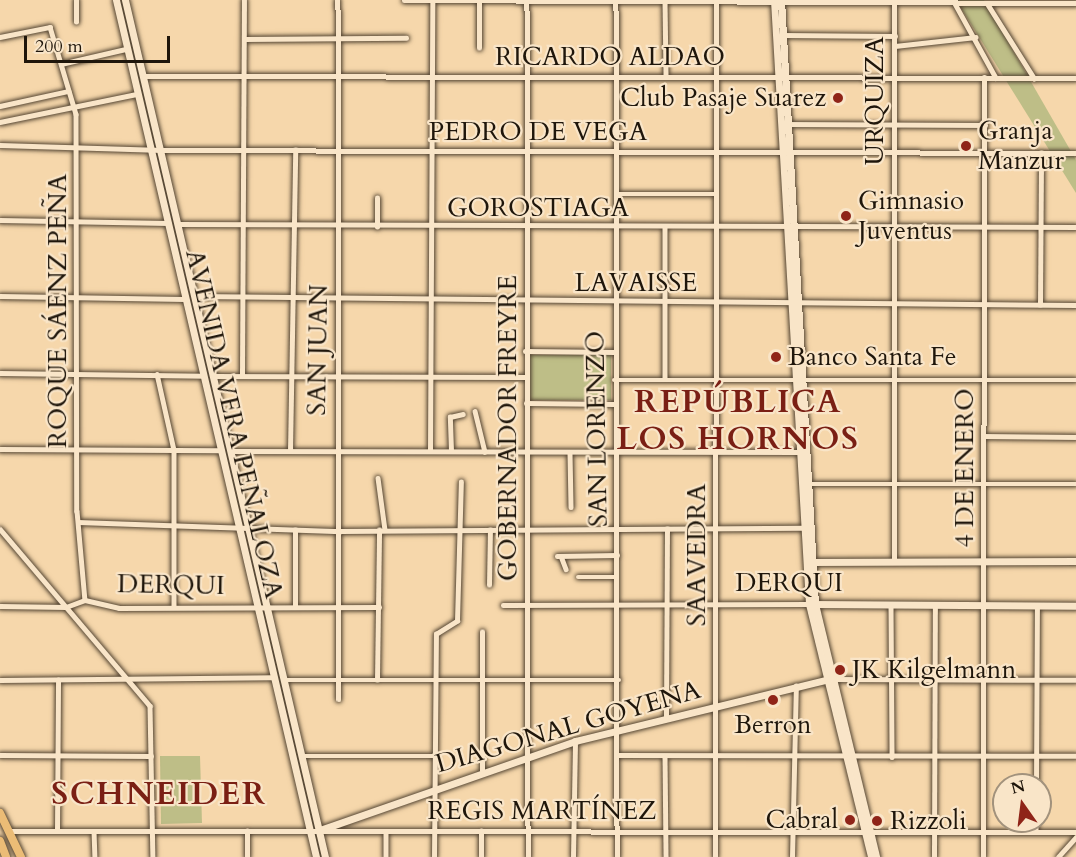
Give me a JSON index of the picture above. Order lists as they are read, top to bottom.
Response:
{
  "streets": {
    "main road": ["AVENIDA VERA PEÑALOZA", "DERQUI", "DIAGONAL GOYENA"],
    "street": [
      "RICARDO ALDAO",
      "URQUIZA",
      "PEDRO DE VEGA",
      "GOROSTIAGA",
      "LAVAISSE",
      "ROQUE SÁENZ PEÑA",
      "SAN JUAN",
      "GOBERNADOR FREYRE",
      "SAN LORENZO",
      "4 DE ENERO",
      "SAAVEDRA",
      "REGIS MARTÍNEZ"
    ]
  },
  "crossings": [
    ["RICARDO ALDAO", "URQUIZA"],
    ["RICARDO ALDAO", "SAN JUAN"],
    ["RICARDO ALDAO", "AVENIDA VERA PEÑALOZA"],
    ["RICARDO ALDAO", "GOBERNADOR FREYRE"],
    ["RICARDO ALDAO", "SAN LORENZO"],
    ["RICARDO ALDAO", "4 DE ENERO"],
    ["RICARDO ALDAO", "SAAVEDRA"],
    ["URQUIZA", "PEDRO DE VEGA"],
    ["URQUIZA", "GOROSTIAGA"],
    ["URQUIZA", "LAVAISSE"],
    ["PEDRO DE VEGA", "ROQUE SÁENZ PEÑA"],
    ["PEDRO DE VEGA", "SAN JUAN"],
    ["PEDRO DE VEGA", "AVENIDA VERA PEÑALOZA"],
    ["PEDRO DE VEGA", "GOBERNADOR FREYRE"],
    ["PEDRO DE VEGA", "SAN LORENZO"],
    ["PEDRO DE VEGA", "4 DE ENERO"],
    ["PEDRO DE VEGA", "SAAVEDRA"],
    ["GOROSTIAGA", "ROQUE SÁENZ PEÑA"],
    ["GOROSTIAGA", "SAN JUAN"],
    ["GOROSTIAGA", "AVENIDA VERA PEÑALOZA"],
    ["GOROSTIAGA", "GOBERNADOR FREYRE"],
    ["GOROSTIAGA", "SAN LORENZO"],
    ["GOROSTIAGA", "4 DE ENERO"],
    ["GOROSTIAGA", "SAAVEDRA"],
    ["LAVAISSE", "SAN JUAN"],
    ["LAVAISSE", "AVENIDA VERA PEÑALOZA"],
    ["LAVAISSE", "GOBERNADOR FREYRE"],
    ["LAVAISSE", "SAN LORENZO"],
    ["LAVAISSE", "4 DE ENERO"],
    ["LAVAISSE", "SAAVEDRA"],
    ["ROQUE SÁENZ PEÑA", "DERQUI"],
    ["SAN JUAN", "DERQUI"],
    ["AVENIDA VERA PEÑALOZA", "DERQUI"],
    ["AVENIDA VERA PEÑALOZA", "DIAGONAL GOYENA"],
    ["AVENIDA VERA PEÑALOZA", "REGIS MARTÍNEZ"],
    ["GOBERNADOR FREYRE", "DERQUI"],
    ["GOBERNADOR FREYRE", "DIAGONAL GOYENA"],
    ["GOBERNADOR FREYRE", "REGIS MARTÍNEZ"],
    ["SAN LORENZO", "DERQUI"],
    ["SAN LORENZO", "DIAGONAL GOYENA"],
    ["SAN LORENZO", "REGIS MARTÍNEZ"],
    ["4 DE ENERO", "DERQUI"],
    ["4 DE ENERO", "REGIS MARTÍNEZ"],
    ["SAAVEDRA", "DERQUI"],
    ["SAAVEDRA", "DIAGONAL GOYENA"],
    ["SAAVEDRA", "REGIS MARTÍNEZ"],
    ["DIAGONAL GOYENA", "REGIS MARTÍNEZ"]
  ],
  "districts": ["REPÚBLICA LOS HORNOS", "SCHNEIDER"],
  "places": [
    "Club Pasaje Suarez",
    "Granja Manzur",
    "Gimnasio Juventus",
    "Banco Santa Fe",
    "JK Kilgelmann",
    "Berron",
    "Cabral",
    "Rizzoli"
  ],
  "scale_bar": "200 m",
  "north": "top"
}
